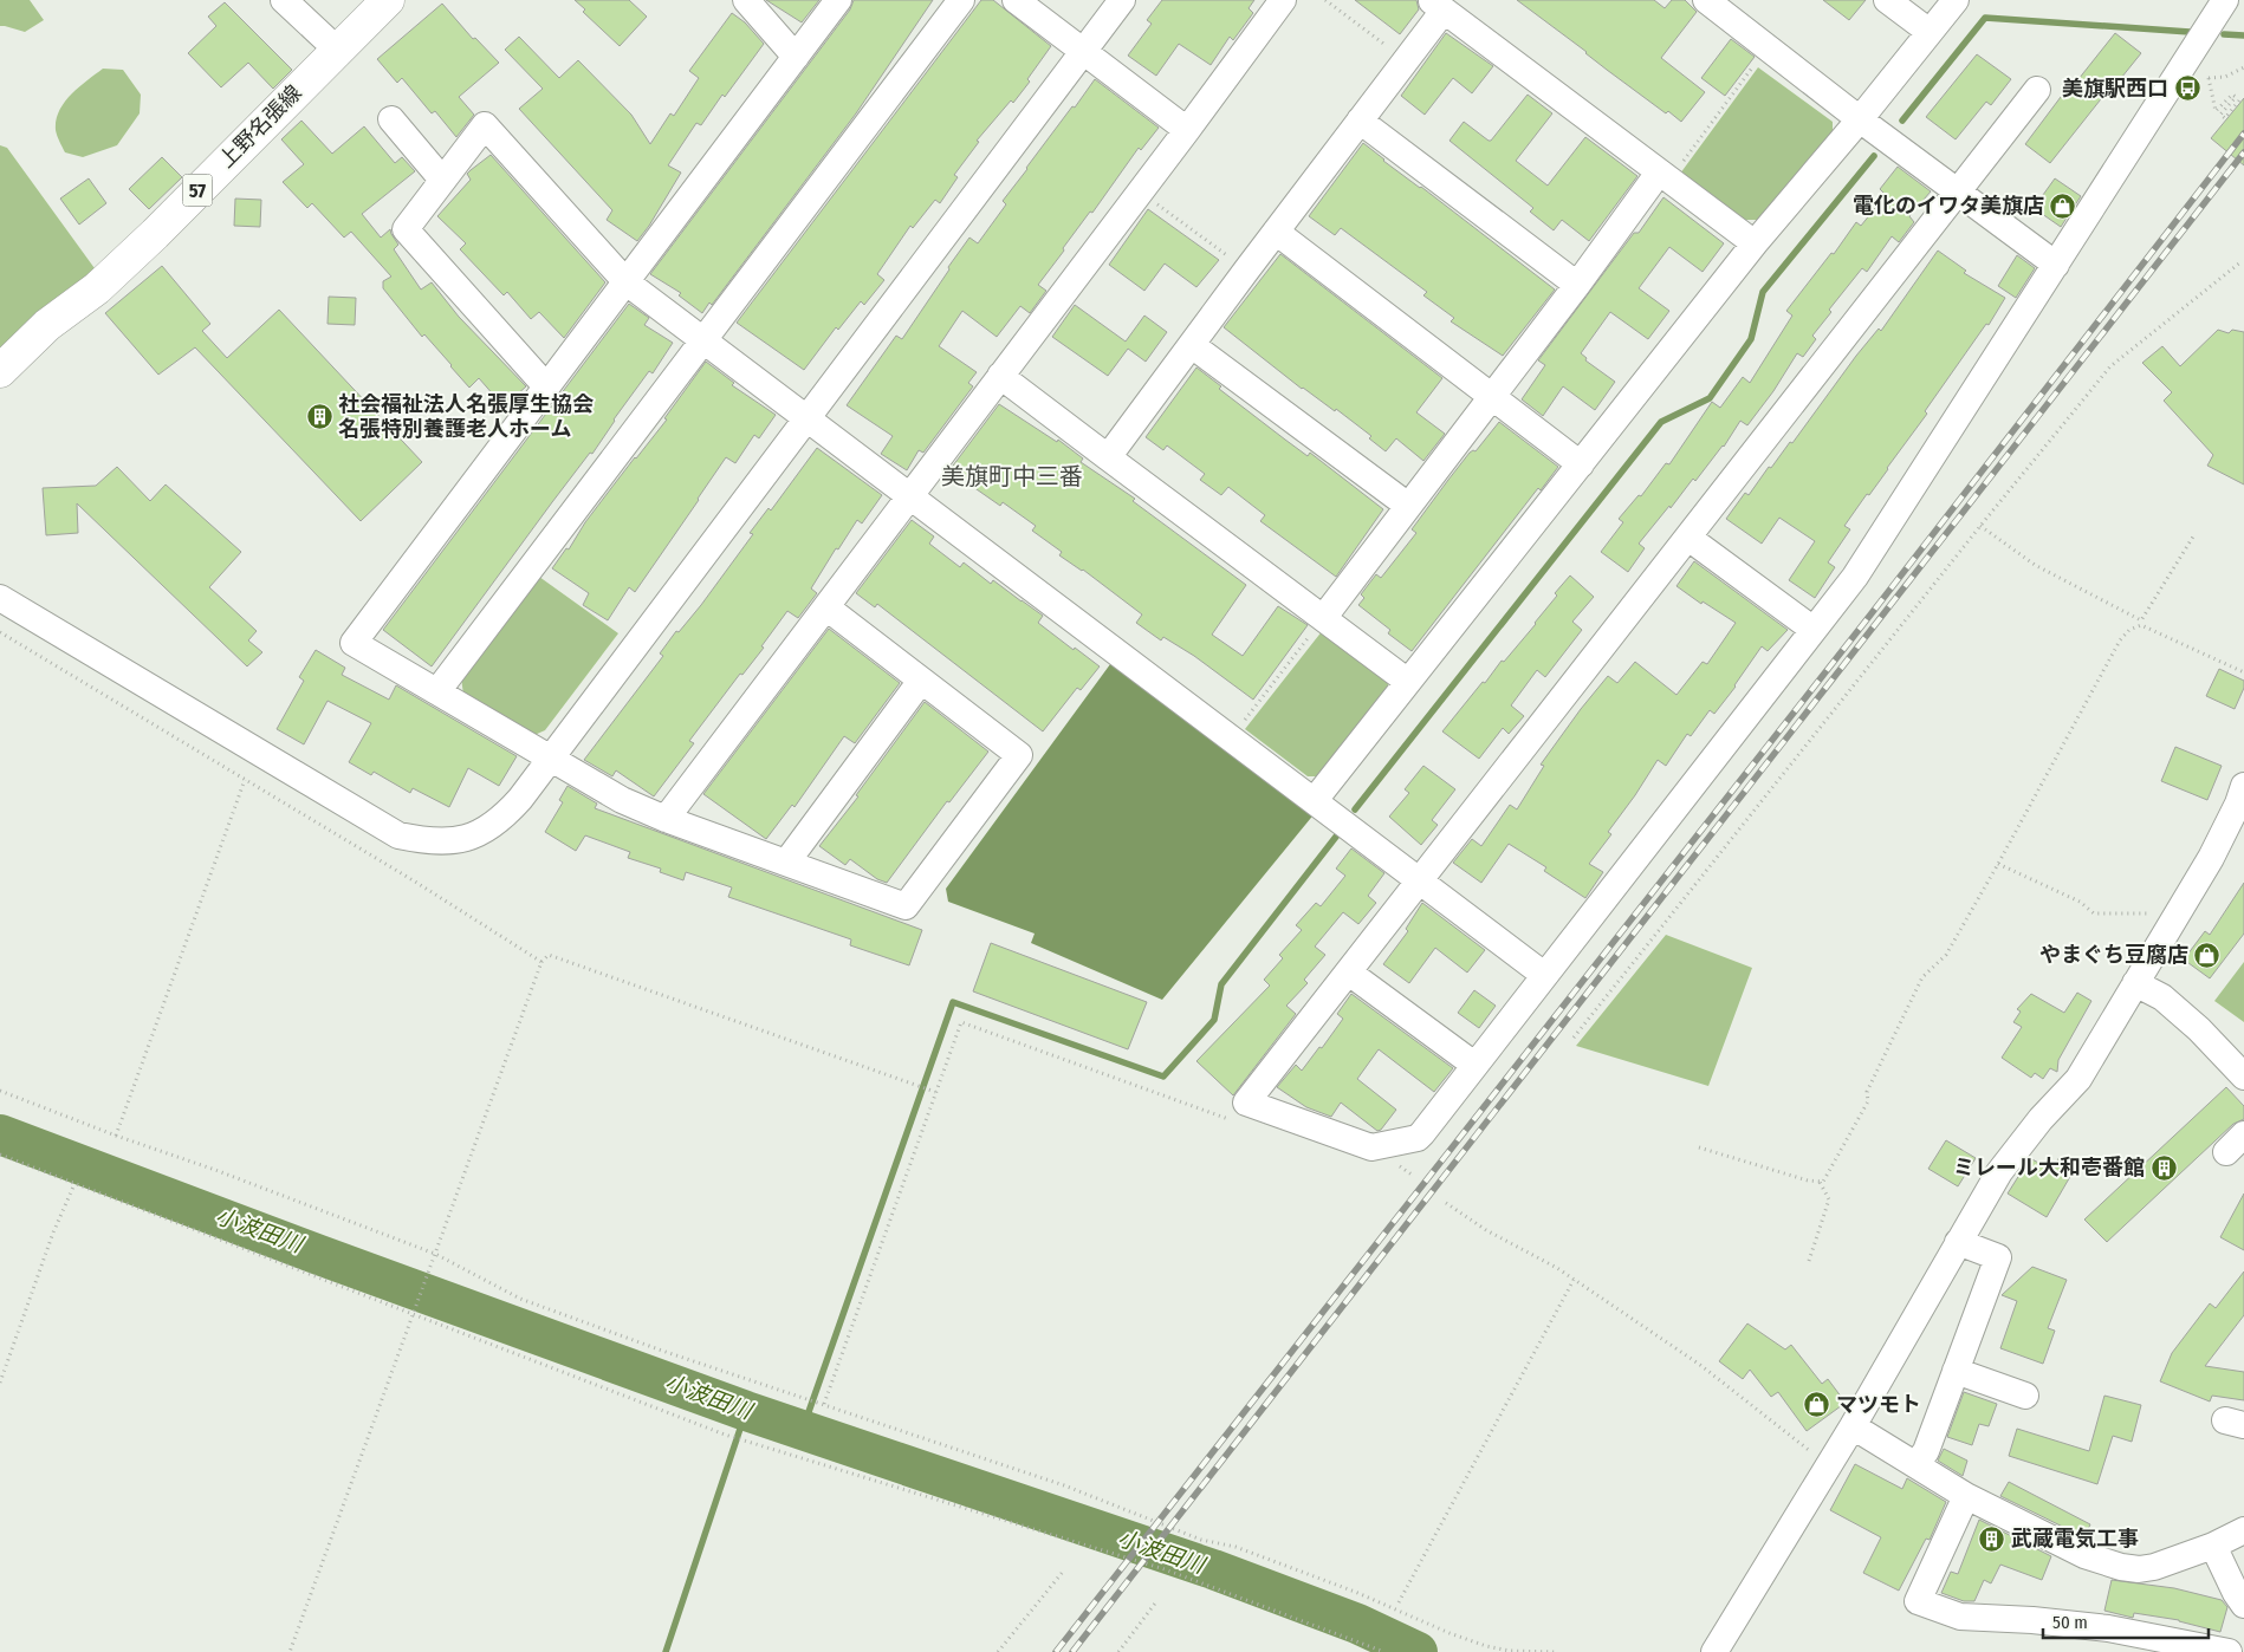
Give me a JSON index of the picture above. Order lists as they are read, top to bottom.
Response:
{
  "streets": {
    "main road": ["上野名張線", "57"]
  },
  "districts": ["美旗町中三番"],
  "water": ["小波田川"],
  "places": {
    "bus stop": ["美旗駅西口"],
    "shop": ["電化のイワタ美旗店", "やまぐち豆腐店", "マツモト"],
    "building": ["社会福祉法人名張厚生協会 名張特別養護老人ホーム", "ミレール大和壱番館", "武蔵電気工事"]
  },
  "scale_bar": "50 m"
}
